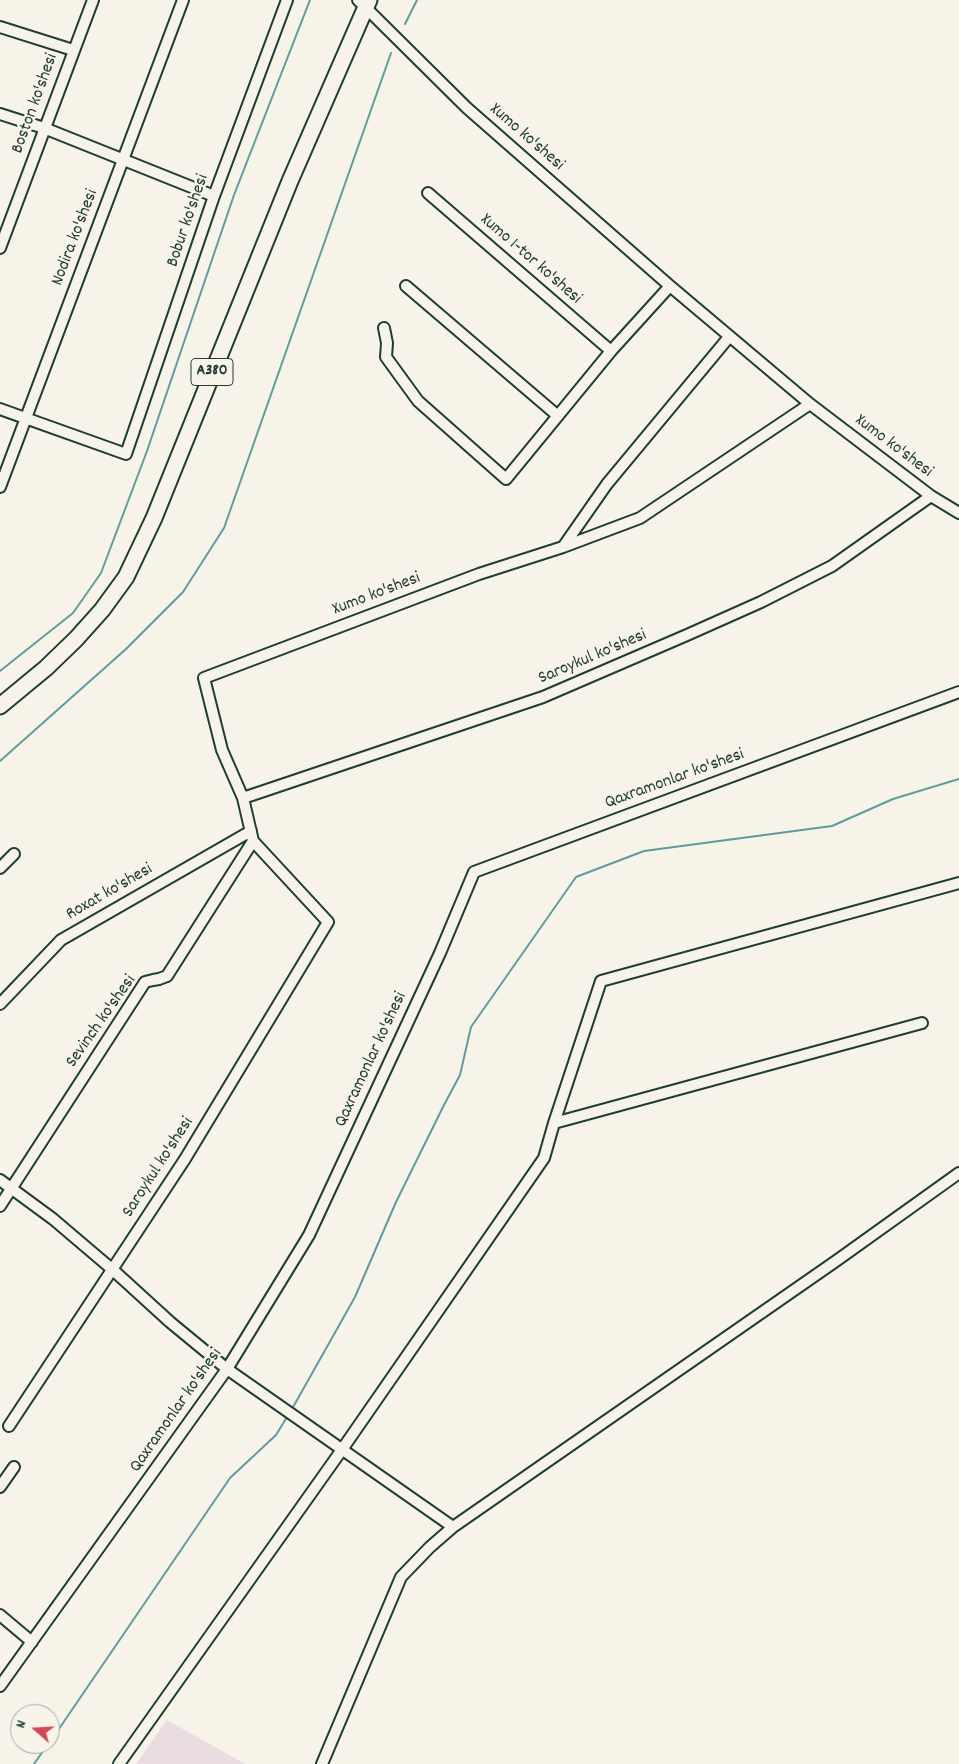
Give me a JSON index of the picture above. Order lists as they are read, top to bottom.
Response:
{
  "streets": {
    "highway": ["A380"],
    "street": [
      "Boston ko'shesi",
      "Xumo ko'shesi",
      "Bobur ko'shesi",
      "Nodira ko'shesi",
      "Xumo 1-tor ko'shesi",
      "Saroykul ko'shesi",
      "Qaxramonlar ko'shesi",
      "Roxat ko'shesi",
      "Sevinch ko'shesi"
    ]
  },
  "crossings": [
    ["Xumo ko'shesi", "A380"],
    ["Xumo ko'shesi", "Saroykul ko'shesi"],
    ["Bobur ko'shesi", "Nodira ko'shesi"],
    ["Saroykul ko'shesi", "Roxat ko'shesi"],
    ["Saroykul ko'shesi", "Sevinch ko'shesi"],
    ["Roxat ko'shesi", "Sevinch ko'shesi"]
  ],
  "north": "left"
}
